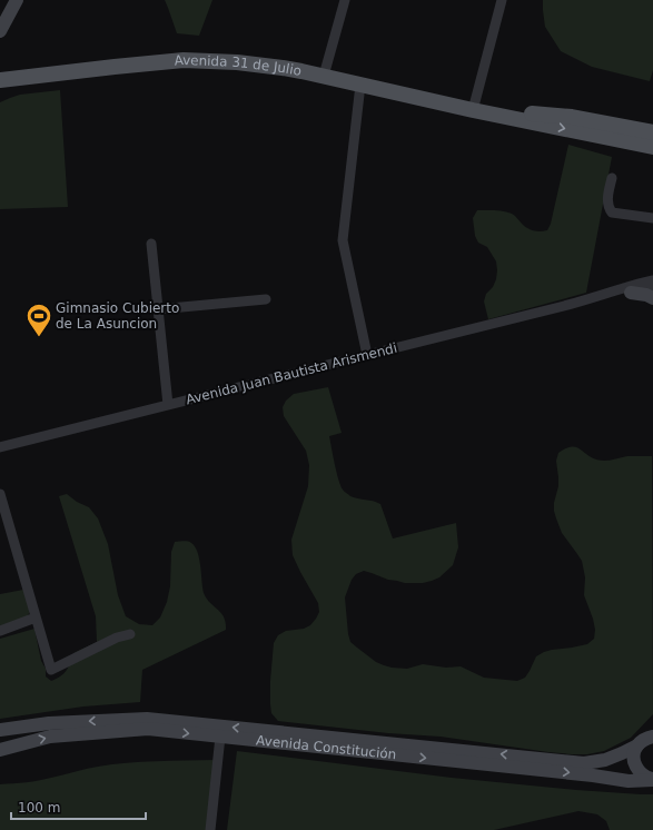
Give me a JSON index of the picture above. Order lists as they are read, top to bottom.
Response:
{
  "streets": {
    "main road": ["Avenida 31 de Julio"],
    "street": ["Avenida Juan Bautista Arismendi", "Avenida Constitución"]
  },
  "places": {
    "sports": ["Gimnasio Cubierto de La Asuncion"]
  },
  "scale_bar": "100 m"
}
